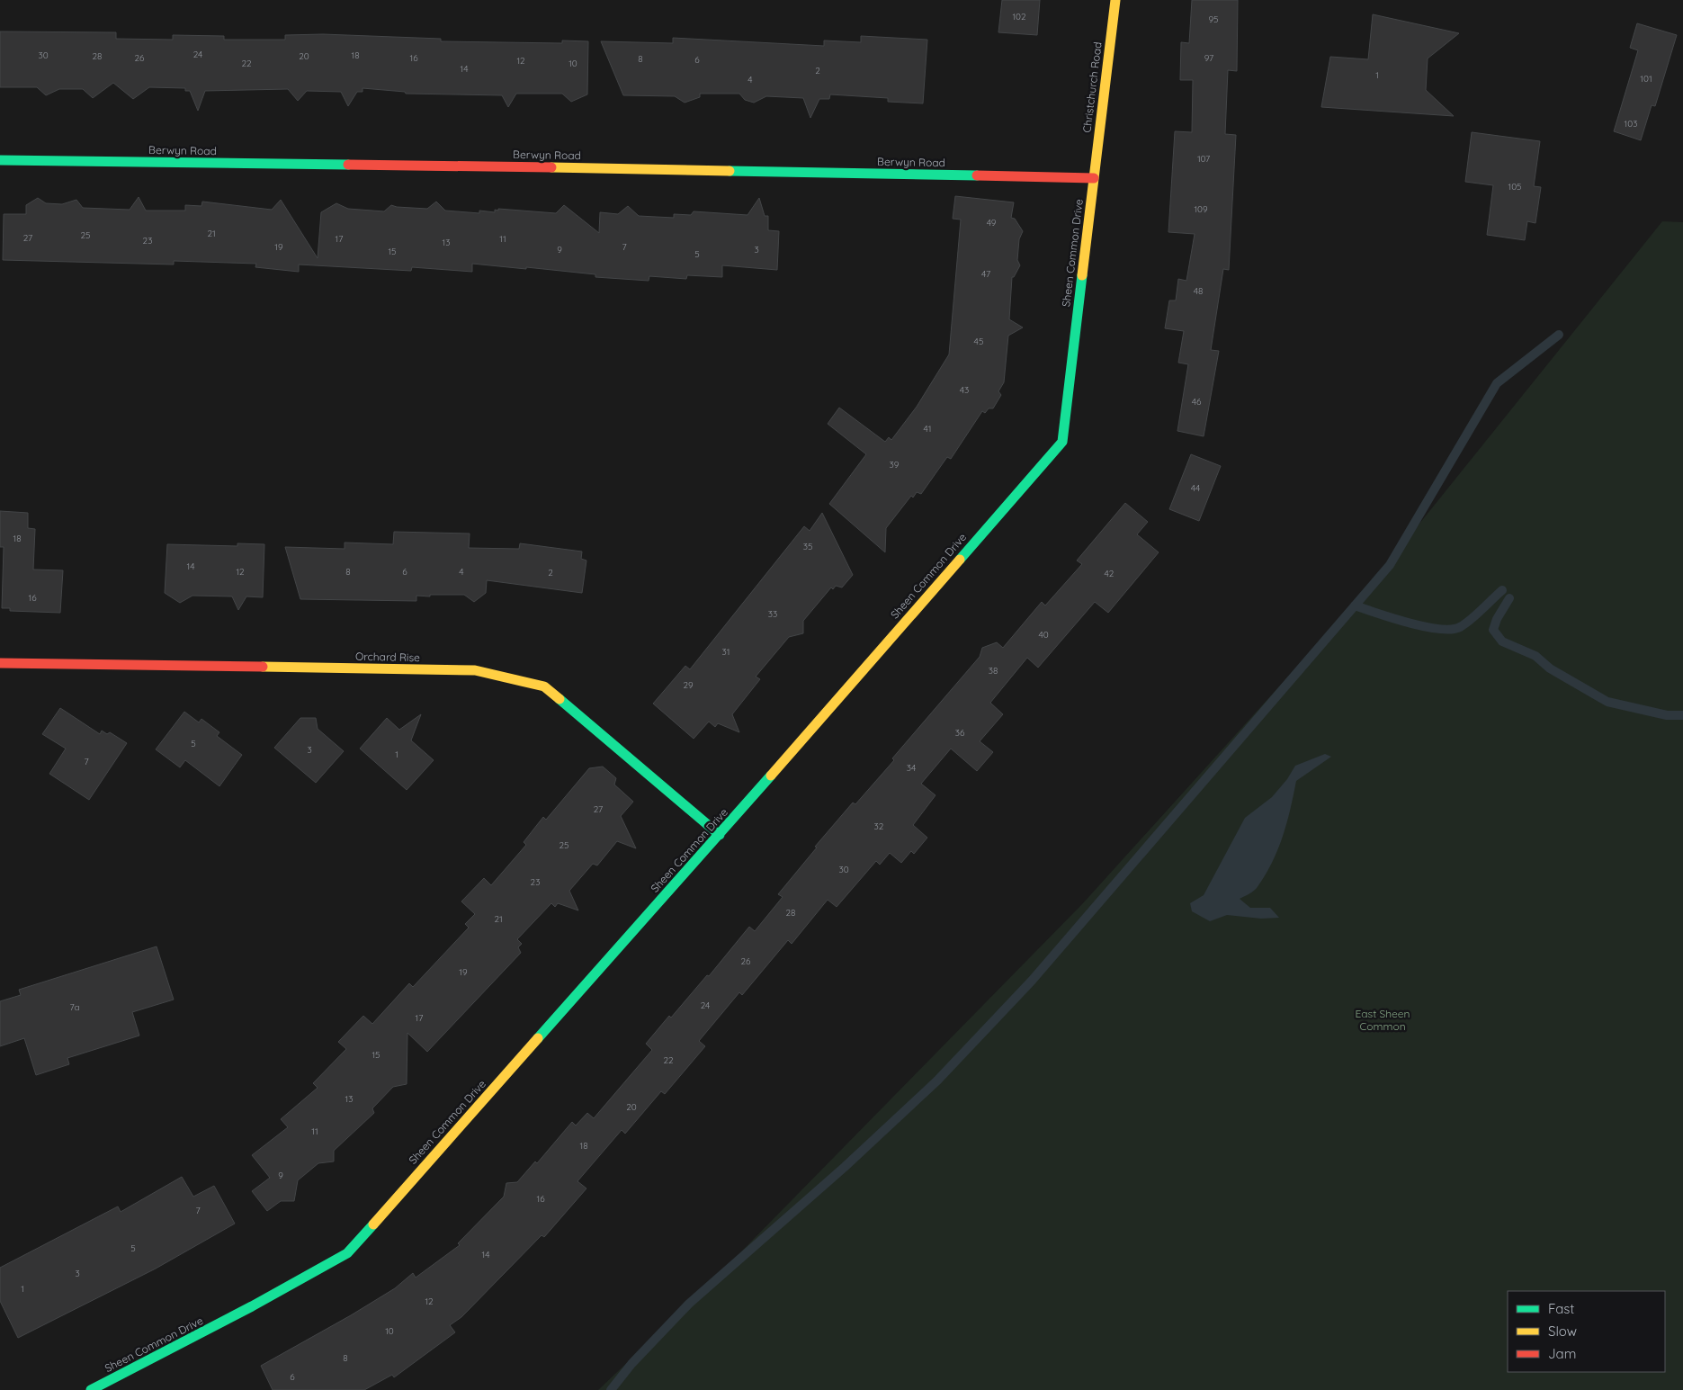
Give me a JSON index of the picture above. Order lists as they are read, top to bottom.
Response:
{
  "streets": {
    "street": [
      "Christchurch Road",
      "Berwyn Road",
      "Sheen Common Drive",
      "Orchard Rise"
    ]
  },
  "crossings": [
    ["Christchurch Road", "Berwyn Road"],
    ["Christchurch Road", "Sheen Common Drive"],
    ["Berwyn Road", "Sheen Common Drive"],
    ["Sheen Common Drive", "Orchard Rise"]
  ],
  "parks": ["East Sheen Common"],
  "house_numbers": [
    "102",
    "95",
    "24",
    "30",
    "18",
    "28",
    "20",
    "26",
    "16",
    "97",
    "8",
    "6",
    "12",
    "22",
    "10",
    "14",
    "2",
    "1",
    "101",
    "4",
    "103",
    "107",
    "105",
    "109",
    "49",
    "21",
    "25",
    "27",
    "17",
    "11",
    "23",
    "13",
    "19",
    "7",
    "9",
    "3",
    "15",
    "5",
    "47",
    "48",
    "45",
    "43",
    "46",
    "41",
    "39",
    "44",
    "18",
    "35",
    "14",
    "12",
    "8",
    "6",
    "4",
    "2",
    "42",
    "16",
    "33",
    "40",
    "31",
    "38",
    "29",
    "36",
    "5",
    "3",
    "1",
    "7",
    "34",
    "27",
    "32",
    "25",
    "30",
    "23",
    "28",
    "21",
    "26",
    "19",
    "24",
    "7a",
    "17",
    "15",
    "22",
    "13",
    "20",
    "11",
    "18",
    "9",
    "16",
    "7",
    "5",
    "14",
    "3",
    "1",
    "12",
    "10",
    "8",
    "6"
  ],
  "legend": ["Fast", "Slow", "Jam"]
}
